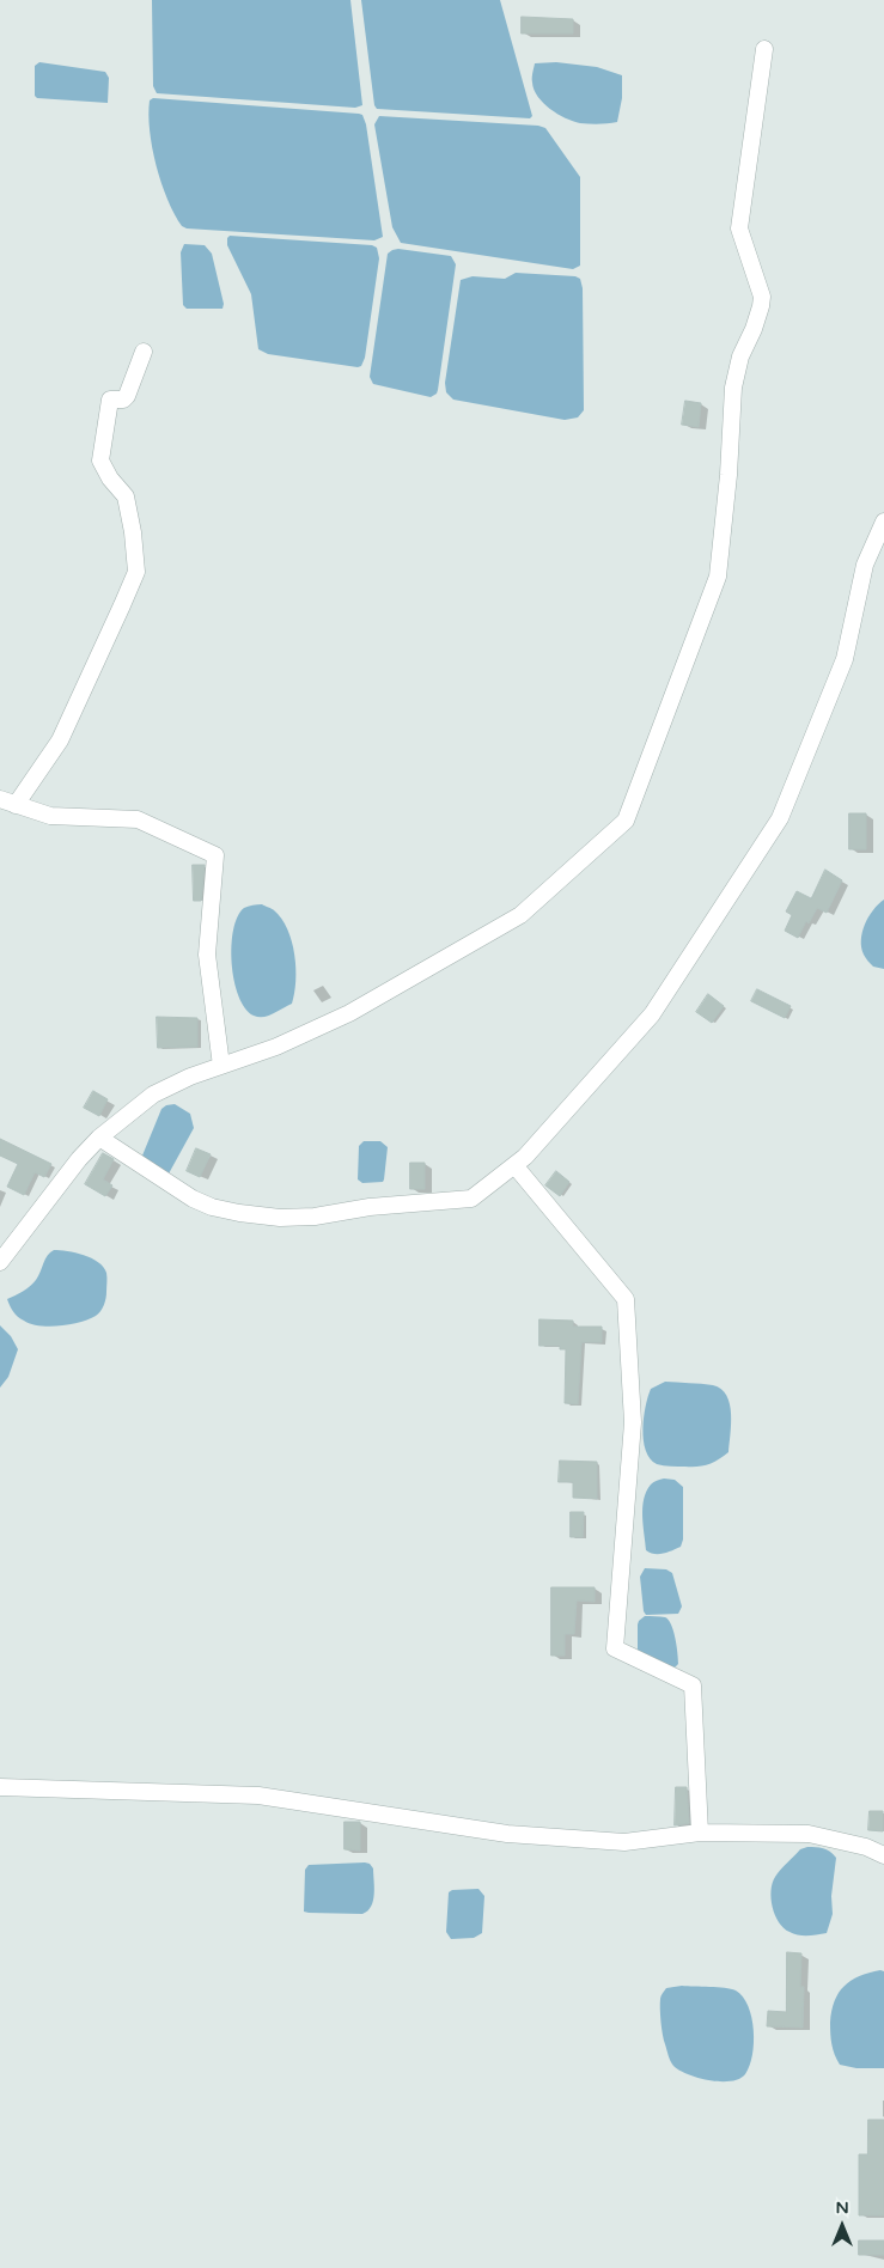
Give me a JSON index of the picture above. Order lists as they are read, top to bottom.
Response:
{
  "north": "top"
}
